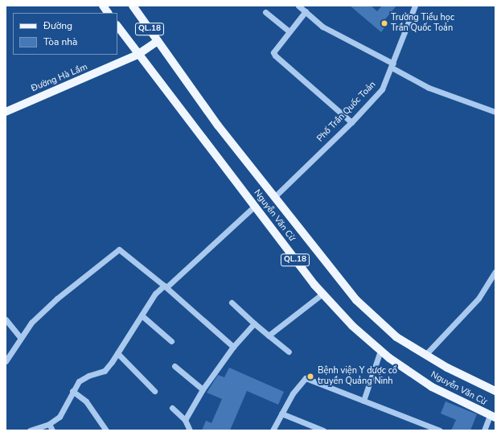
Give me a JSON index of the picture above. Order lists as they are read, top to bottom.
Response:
{
  "streets": {
    "main road": ["QL.18", "Đường Hà Lầm", "Nguyễn Văn Cừ"],
    "street": ["Phố Trần Quốc Toản"]
  },
  "crossings": [
    ["QL.18", "Đường Hà Lầm"],
    ["QL.18", "Nguyễn Văn Cừ"],
    ["Đường Hà Lầm", "Nguyễn Văn Cừ"],
    ["Phố Trần Quốc Toản", "Nguyễn Văn Cừ"]
  ],
  "places": ["Trường Tiểu học Trần Quốc Toản", "Bệnh viện Y dược cổ truyền Quảng Ninh"],
  "legend": ["Đường", "Tòa nhà"]
}
